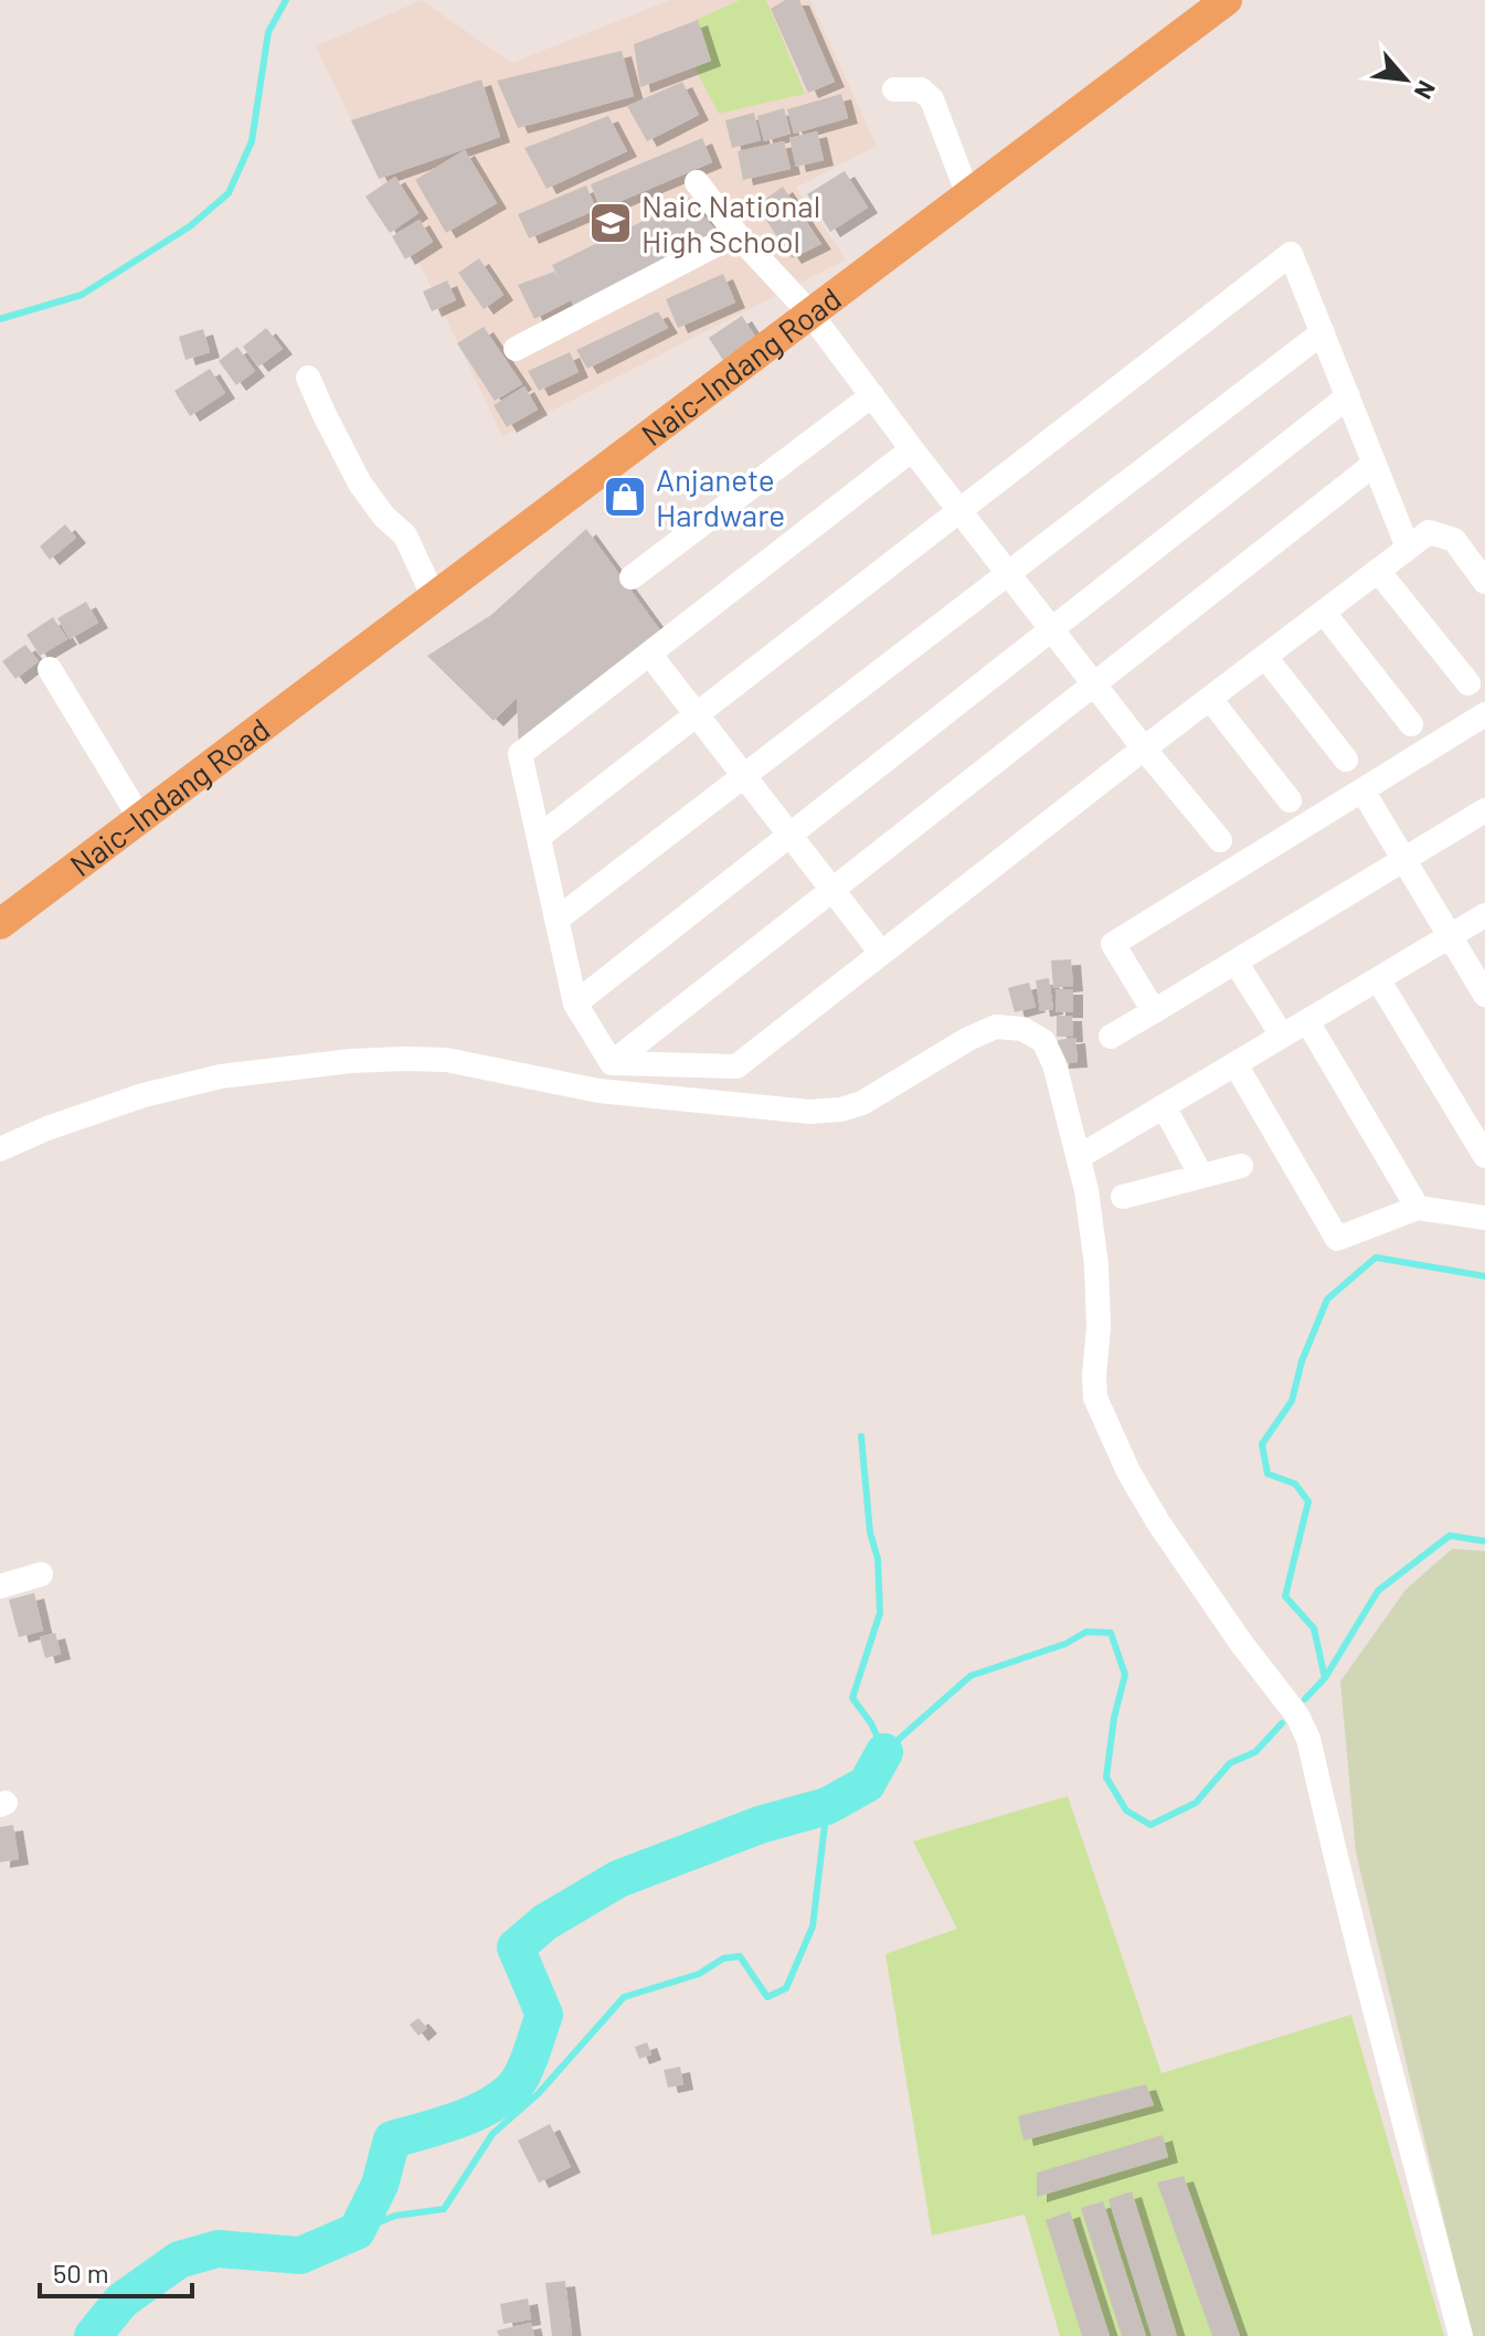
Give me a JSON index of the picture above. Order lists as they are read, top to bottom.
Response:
{
  "streets": {
    "main road": ["Naic–Indang Road"]
  },
  "places": {
    "school or university": ["Naic National High School"],
    "shop": ["Anjanete Hardware"]
  },
  "scale_bar": "50 m",
  "north": "bottom right"
}
